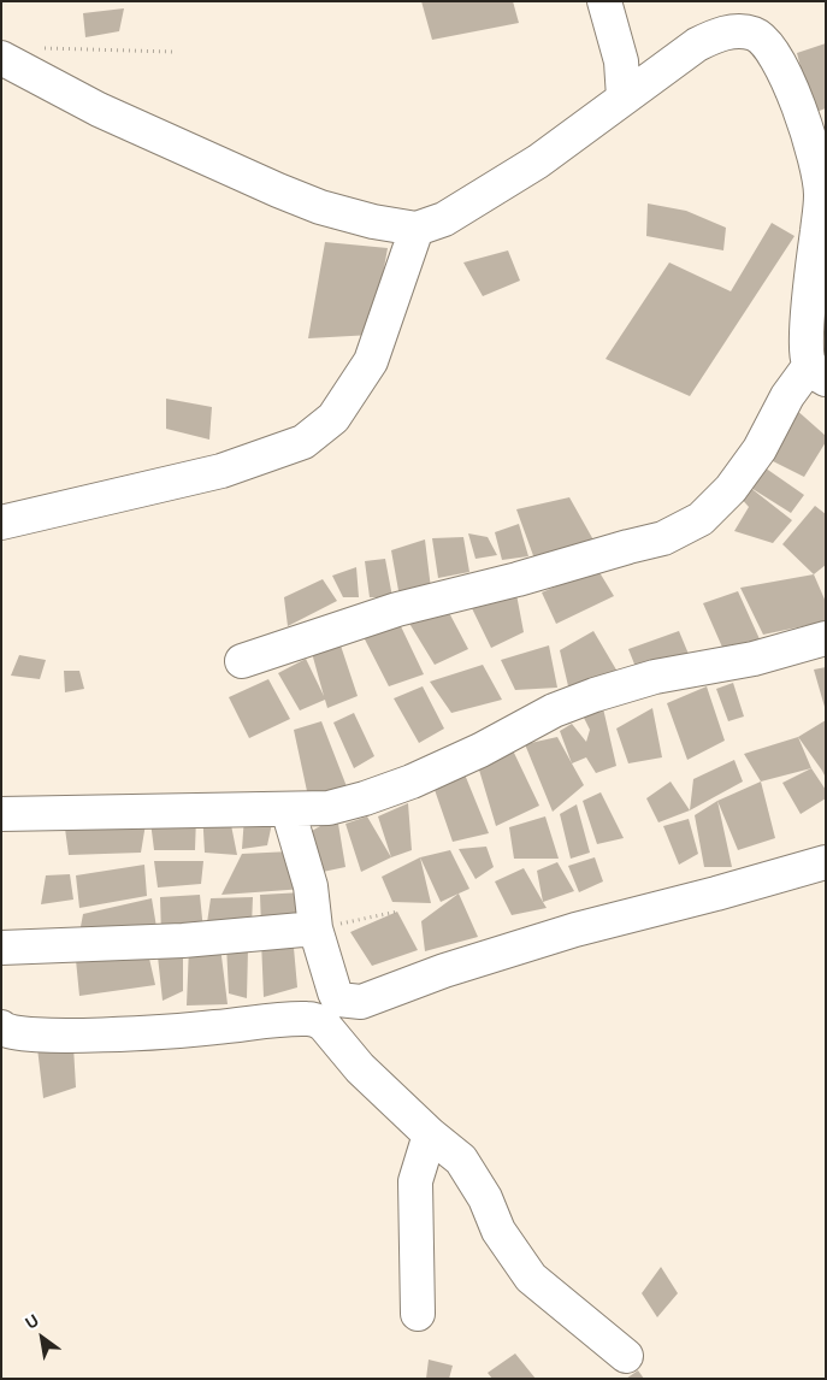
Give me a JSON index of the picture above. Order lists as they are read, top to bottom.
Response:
{
  "north": "top left"
}
